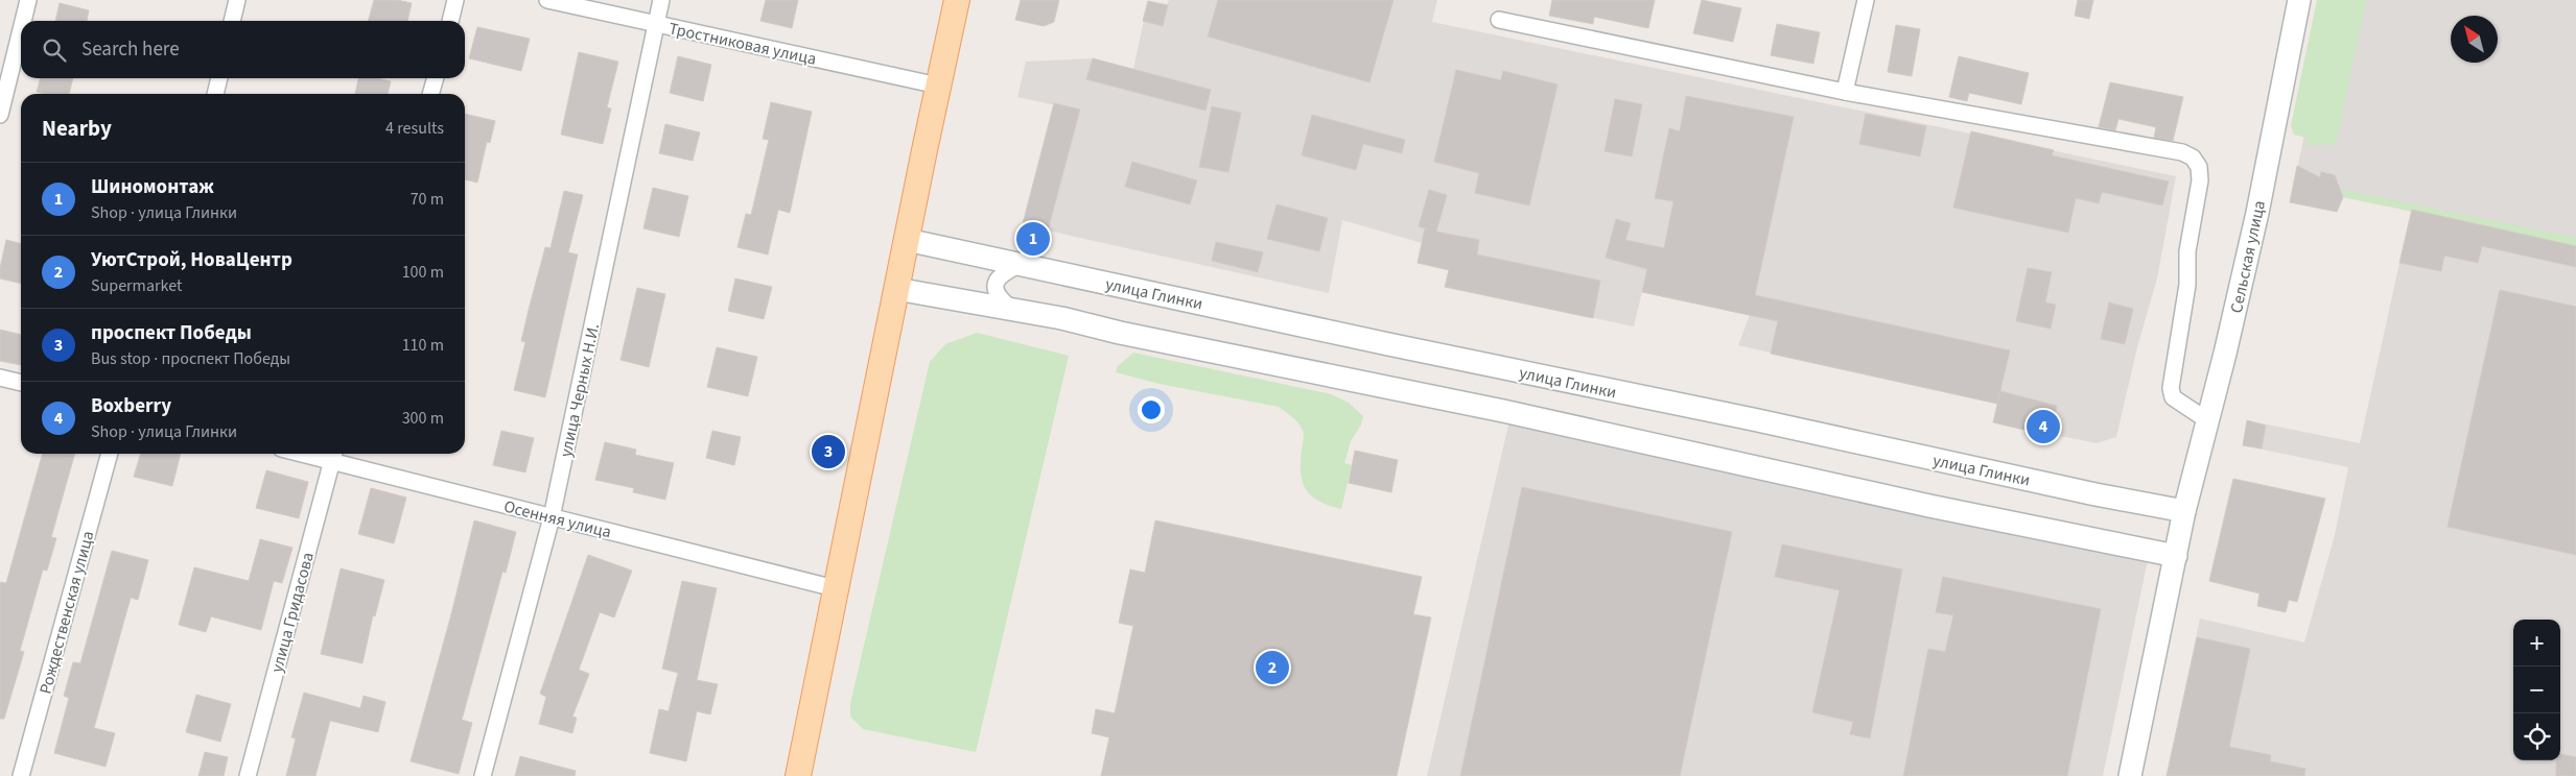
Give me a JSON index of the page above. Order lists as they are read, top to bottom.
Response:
{
  "streets": {
    "main road": ["Сельская улица", "улица Глинки"],
    "street": [
      "Тростниковая улица",
      "улица Черных Н.И.",
      "Осенняя улица",
      "Рождественская улица",
      "улица Гридасова"
    ]
  },
  "crossings": [
    ["Тростниковая улица", "улица Черных Н.И."],
    ["Сельская улица", "улица Глинки"],
    ["улица Черных Н.И.", "Осенняя улица"],
    ["Осенняя улица", "улица Гридасова"]
  ],
  "north": "top left",
  "page": {
    "search": "Search here",
    "heading": ["Nearby", "4 results"],
    "list": [
      {
        "mark": "1",
        "name": "Шиномонтаж",
        "note": "Shop · улица Глинки",
        "value": "70 m"
      },
      {
        "mark": "2",
        "name": "УютСтрой, НоваЦентр",
        "note": "Supermarket",
        "value": "100 m"
      },
      {
        "mark": "3",
        "name": "проспект Победы",
        "note": "Bus stop · проспект Победы",
        "value": "110 m"
      },
      {
        "mark": "4",
        "name": "Boxberry",
        "note": "Shop · улица Глинки",
        "value": "300 m"
      }
    ],
    "pins": [
      "1",
      "4",
      "3",
      "2"
    ],
    "map_buttons": ["+", "−"]
  }
}
